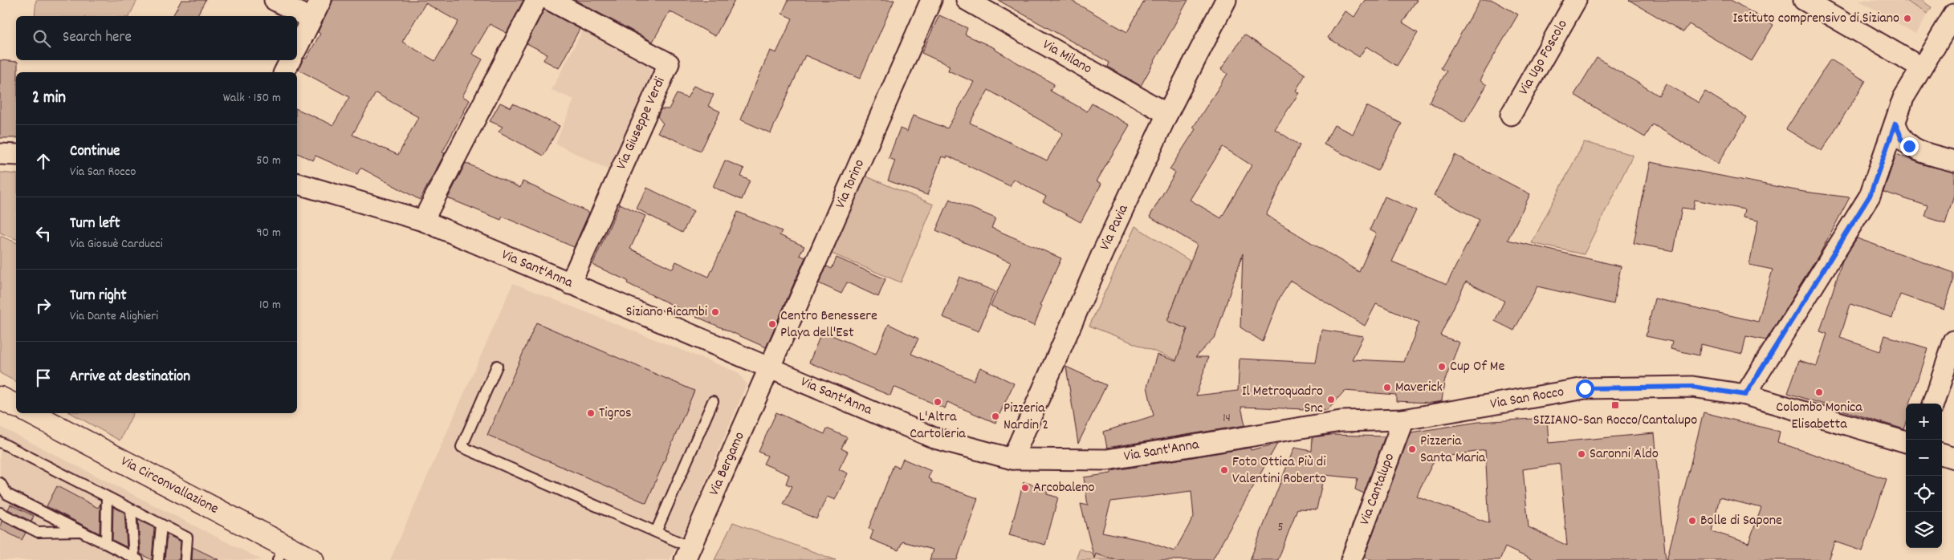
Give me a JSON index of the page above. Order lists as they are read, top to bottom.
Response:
{
  "streets": {
    "main road": ["Via Circonvallazione"],
    "street": [
      "Via Milano",
      "Via Ugo Foscolo",
      "Via Giuseppe Verdi",
      "Via Torino",
      "Via Pavia",
      "Via Sant'Anna",
      "Via San Rocco",
      "Via Bergamo",
      "Via Cantalupo"
    ]
  },
  "crossings": [
    ["Via Milano", "Via Pavia"],
    ["Via Giuseppe Verdi", "Via Sant'Anna"],
    ["Via Torino", "Via Sant'Anna"],
    ["Via Torino", "Via Bergamo"],
    ["Via Pavia", "Via Sant'Anna"],
    ["Via Sant'Anna", "Via San Rocco"],
    ["Via Sant'Anna", "Via Bergamo"],
    ["Via Sant'Anna", "Via Cantalupo"],
    ["Via San Rocco", "Via Cantalupo"]
  ],
  "places": {
    "other": [
      "Istituto comprensivo di Siziano",
      "Siziano Ricambi",
      "Centro Benessere Playa dell'Est",
      "Cup Of Me",
      "Maverick",
      "Colombo Monica Elisabetta",
      "Il Metroquadro Snc",
      "L'Altra Cartoleria",
      "Tigros",
      "Pizzeria Nardin 2",
      "Pizzeria Santa Maria",
      "Saronni Aldo",
      "Foto Ottica Più di Valentini Roberto",
      "Arcobaleno",
      "Bolle di Sapone"
    ],
    "transit": ["SIZIANO-San Rocco/Cantalupo"]
  },
  "house_numbers": ["14", "5"],
  "page": {
    "search": "Search here",
    "heading": ["2 min", "Walk · 150 m"],
    "list": [
      ["Continue", "Via San Rocco", "50 m"],
      ["Turn left", "Via Giosuè Carducci", "90 m"],
      ["Turn right", "Via Dante Alighieri", "10 m"],
      "Arrive at destination"
    ],
    "map_buttons": ["+", "−"]
  }
}
